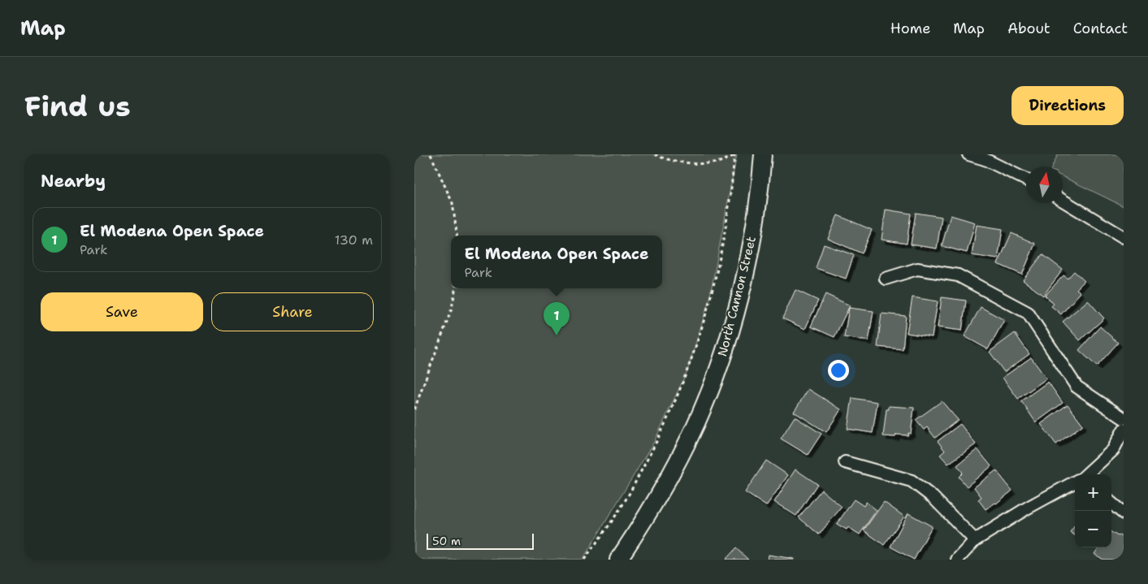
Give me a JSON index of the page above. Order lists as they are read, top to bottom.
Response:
{
  "streets": {
    "main road": ["North Cannon Street"]
  },
  "scale_bar": "50 m",
  "north": "top",
  "page": {
    "header": "Map",
    "nav": [
      "Home",
      "Map",
      "About",
      "Contact"
    ],
    "buttons": [
      "Directions",
      ["Save", "Share"]
    ],
    "title": "Find us",
    "heading": "Nearby",
    "list": [
      {
        "mark": "1",
        "name": "El Modena Open Space",
        "note": "Park",
        "value": "130 m"
      }
    ],
    "popup": ["El Modena Open Space", "Park"],
    "pins": "1",
    "map_buttons": ["+", "−"],
    "scale": "50 m"
  }
}
